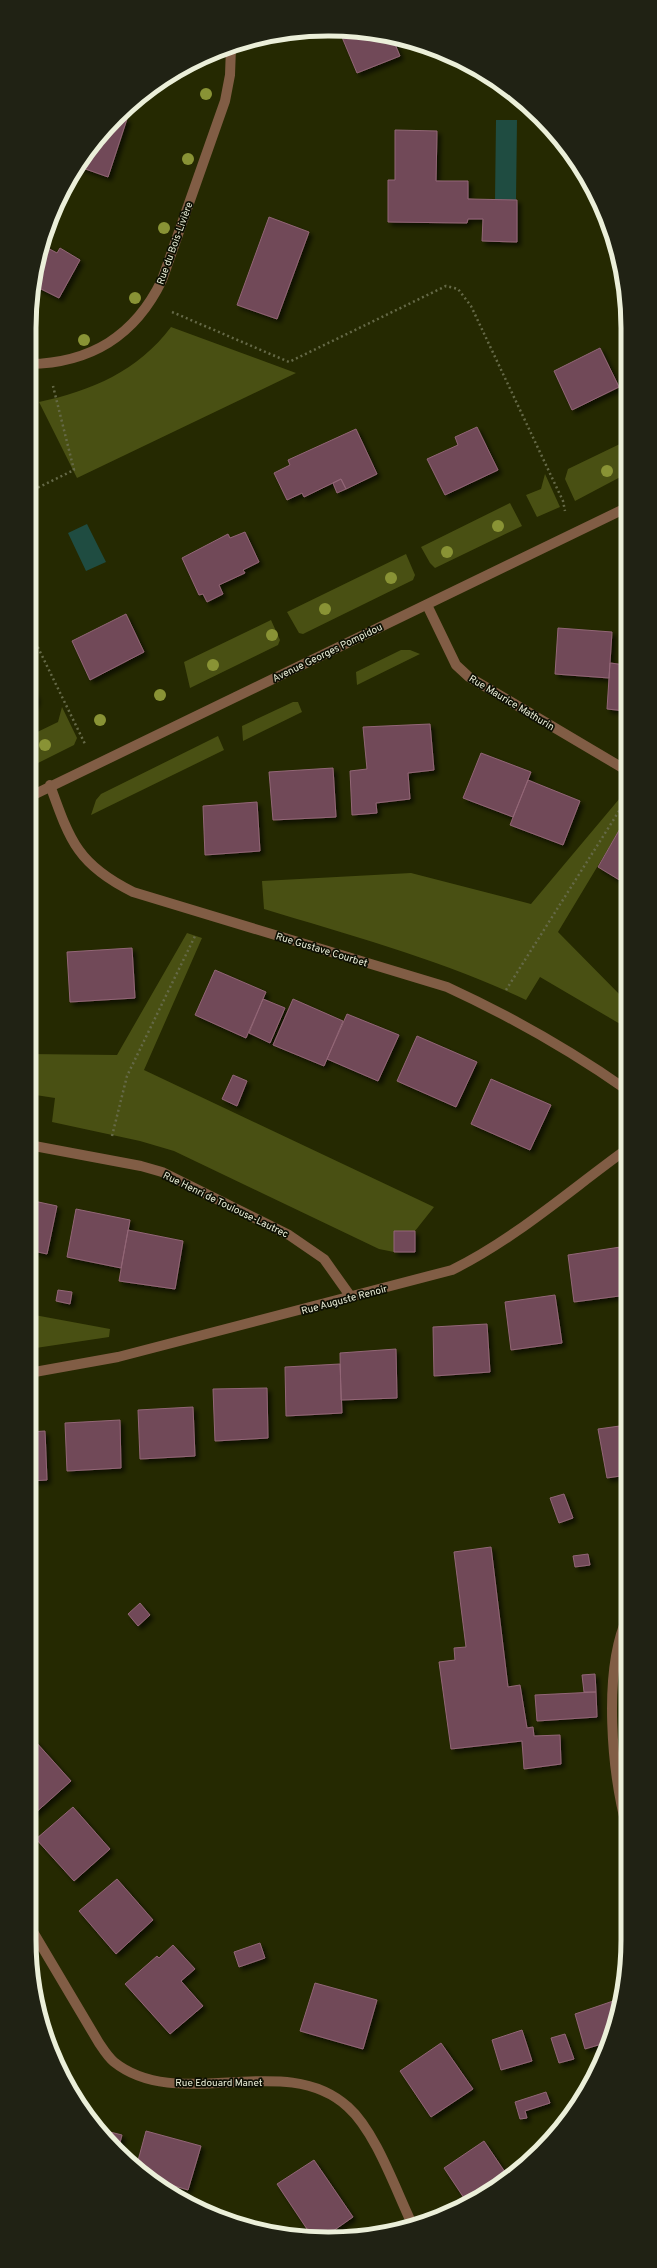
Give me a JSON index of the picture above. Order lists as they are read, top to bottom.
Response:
{
  "streets": {
    "street": [
      "Rue du Bois-Livière",
      "Avenue Georges Pompidou",
      "Rue Maurice Mathurin",
      "Rue Gustave Courbet",
      "Rue Henri de Toulouse-Lautrec",
      "Rue Auguste Renoir",
      "Rue Edouard Manet"
    ]
  },
  "crossings": [
    ["Avenue Georges Pompidou", "Rue Maurice Mathurin"],
    ["Avenue Georges Pompidou", "Rue Gustave Courbet"],
    ["Rue Henri de Toulouse-Lautrec", "Rue Auguste Renoir"]
  ]
}
